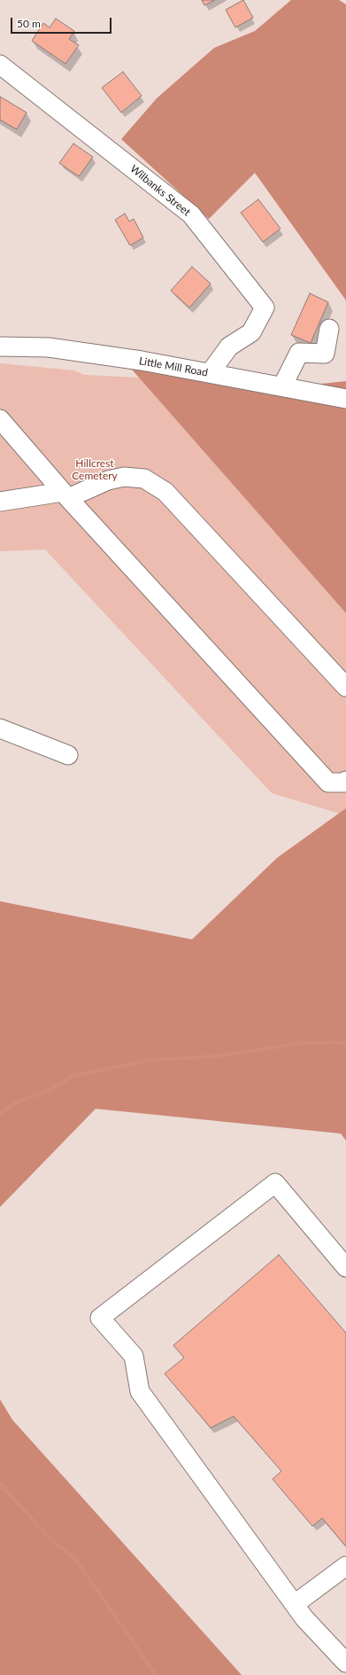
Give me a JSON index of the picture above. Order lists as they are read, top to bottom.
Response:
{
  "streets": {
    "street": ["Wilbanks Street", "Little Mill Road"]
  },
  "crossings": [
    ["Wilbanks Street", "Little Mill Road"]
  ],
  "parks": ["Hillcrest Cemetery"],
  "scale_bar": "50 m"
}
